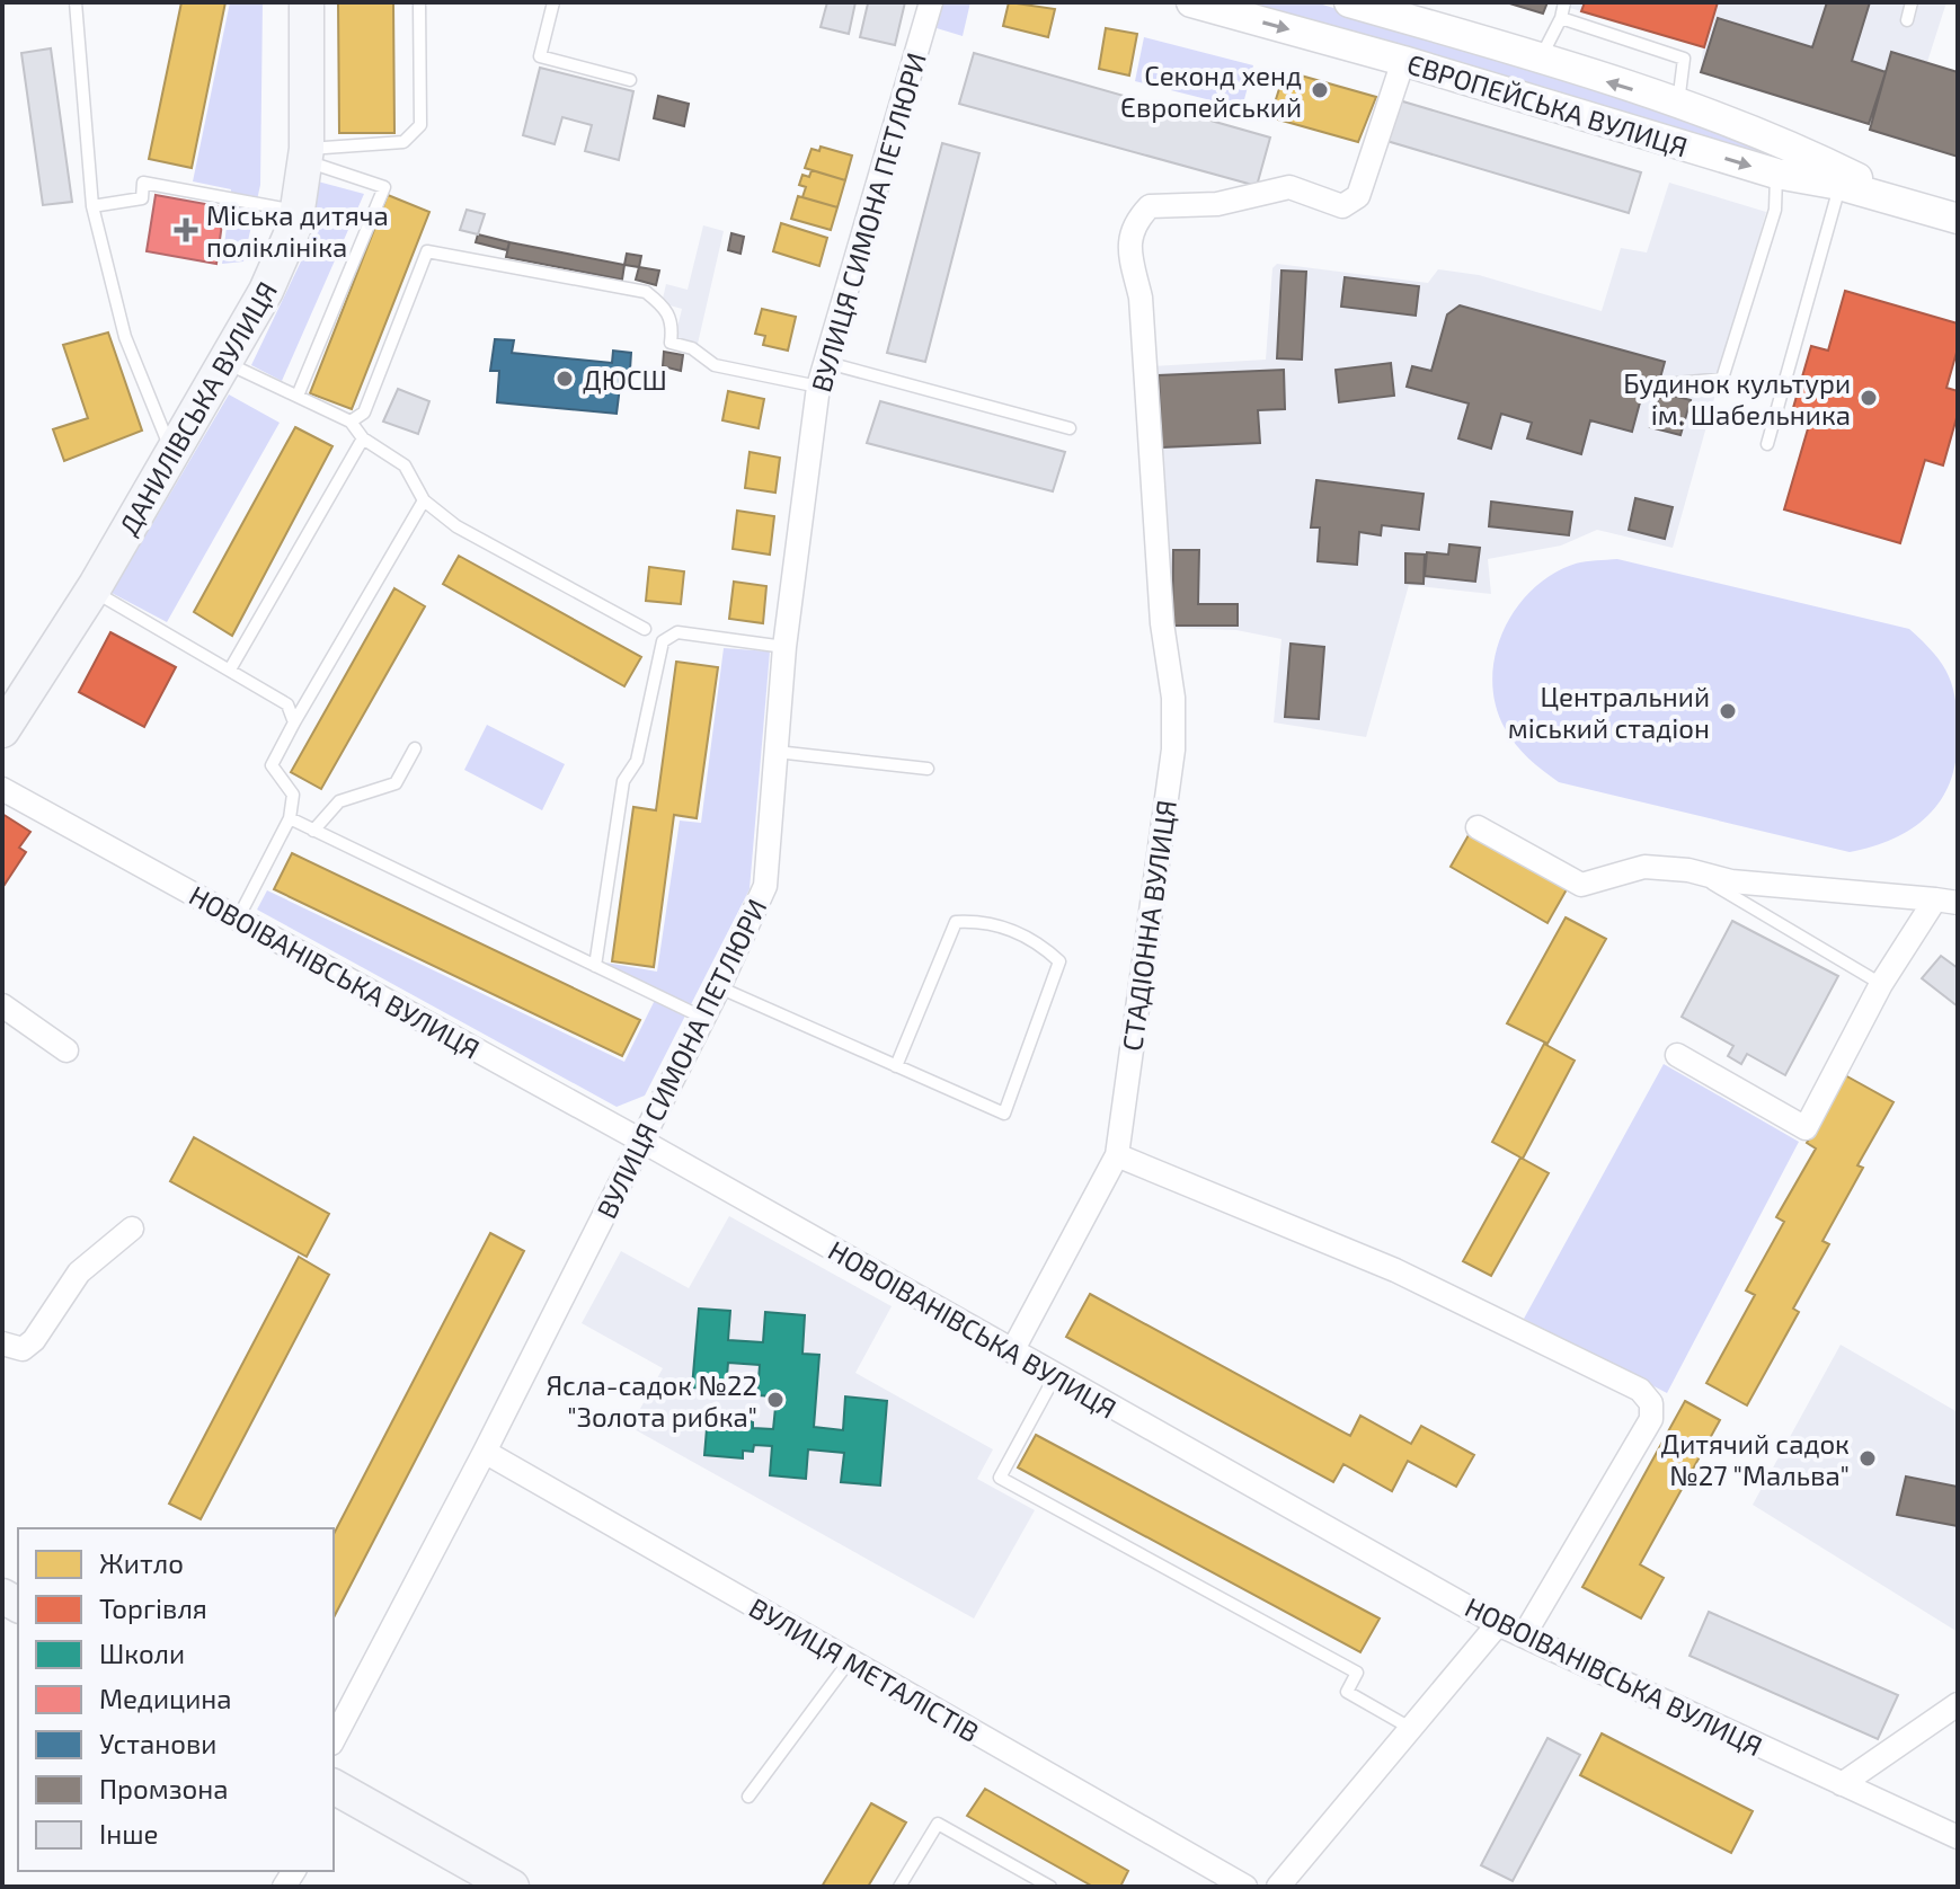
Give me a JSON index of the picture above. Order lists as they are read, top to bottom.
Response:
{
  "streets": {
    "main road": ["ДАНИЛІВСЬКА ВУЛИЦЯ"],
    "street": [
      "ЄВРОПЕЙСЬКА ВУЛИЦЯ",
      "ВУЛИЦЯ СИМОНА ПЕТЛЮРИ",
      "СТАДІОННА ВУЛИЦЯ",
      "НОВОІВАНІВСЬКА ВУЛИЦЯ",
      "ВУЛИЦЯ МЕТАЛІСТІВ"
    ]
  },
  "crossings": [
    ["ЄВРОПЕЙСЬКА ВУЛИЦЯ", "СТАДІОННА ВУЛИЦЯ"],
    ["ВУЛИЦЯ СИМОНА ПЕТЛЮРИ", "НОВОІВАНІВСЬКА ВУЛИЦЯ"],
    ["ВУЛИЦЯ СИМОНА ПЕТЛЮРИ", "ВУЛИЦЯ МЕТАЛІСТІВ"]
  ],
  "places": {
    "other": [
      "Секонд хенд Європейський",
      "ДЮСШ",
      "Будинок культури ім. Шабельника",
      "Центральний міський стадіон",
      "Ясла-садок №22 \"Золота рибка\"",
      "Дитячий садок №27 \"Мальва\""
    ],
    "health": ["Міська дитяча поліклініка"]
  },
  "legend": [
    "Житло",
    "Торгівля",
    "Школи",
    "Медицина",
    "Установи",
    "Промзона",
    "Інше"
  ]
}
